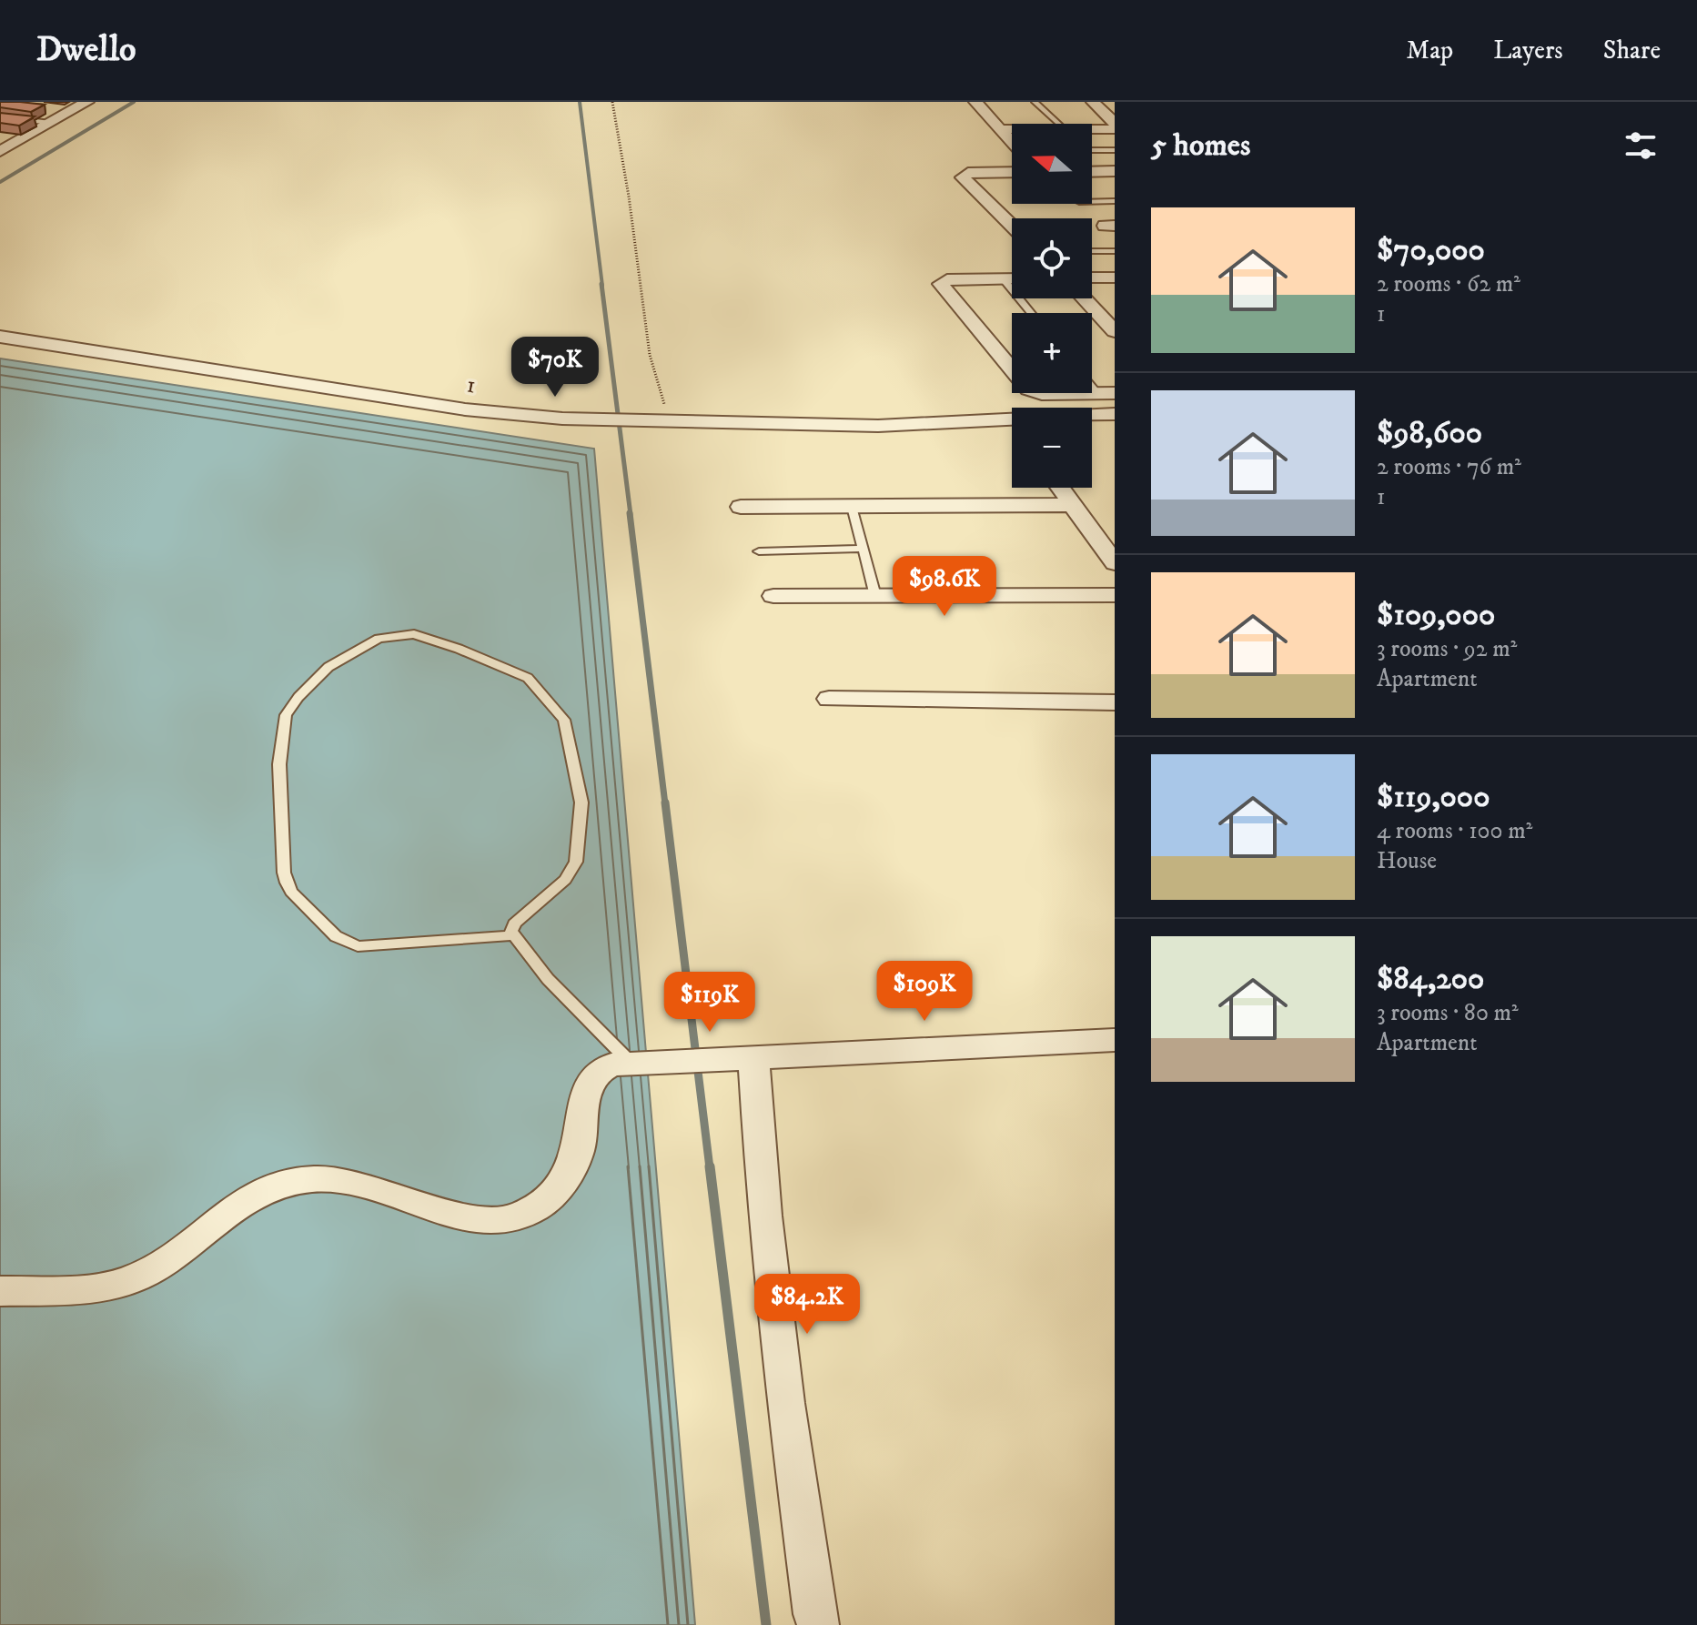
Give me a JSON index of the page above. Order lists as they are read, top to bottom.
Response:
{
  "streets": {
    "street": ["1"]
  },
  "north": "left",
  "page": {
    "header": "Dwello",
    "nav": ["Map", "Layers", "Share"],
    "heading": "5 homes",
    "map_buttons": ["+", "−"],
    "list": [
      {
        "name": "$70,000",
        "note": "2 rooms · 62 m² · 1"
      },
      {
        "name": "$98,600",
        "note": "2 rooms · 76 m² · 1"
      },
      {
        "name": "$109,000",
        "note": "3 rooms · 92 m² · Apartment"
      },
      {
        "name": "$119,000",
        "note": "4 rooms · 100 m² · House"
      },
      {
        "name": "$84,200",
        "note": "3 rooms · 80 m² · Apartment"
      }
    ],
    "price": [
      "$70K",
      "$98.6K",
      "$109K",
      "$119K",
      "$84.2K"
    ]
  }
}
